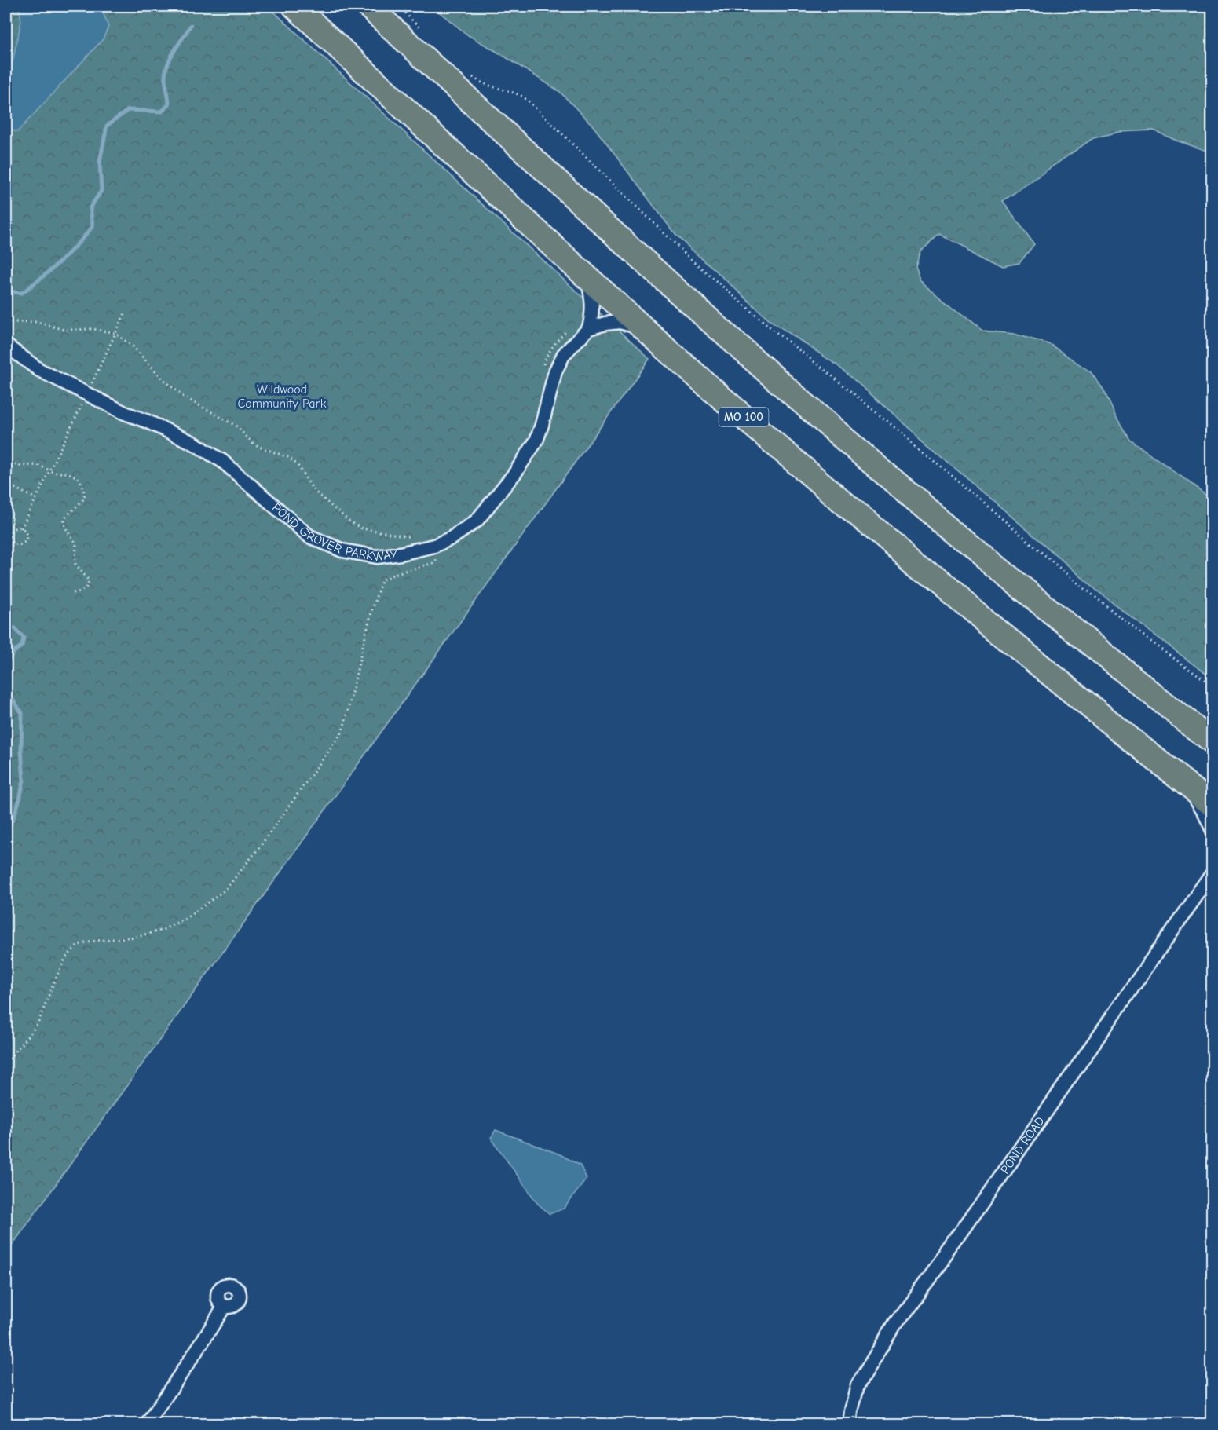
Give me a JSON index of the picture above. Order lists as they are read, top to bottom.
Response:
{
  "streets": {
    "highway": ["MO 100"],
    "street": ["POND GROVER PARKWAY", "POND ROAD"]
  },
  "parks": ["Wildwood Community Park"]
}
